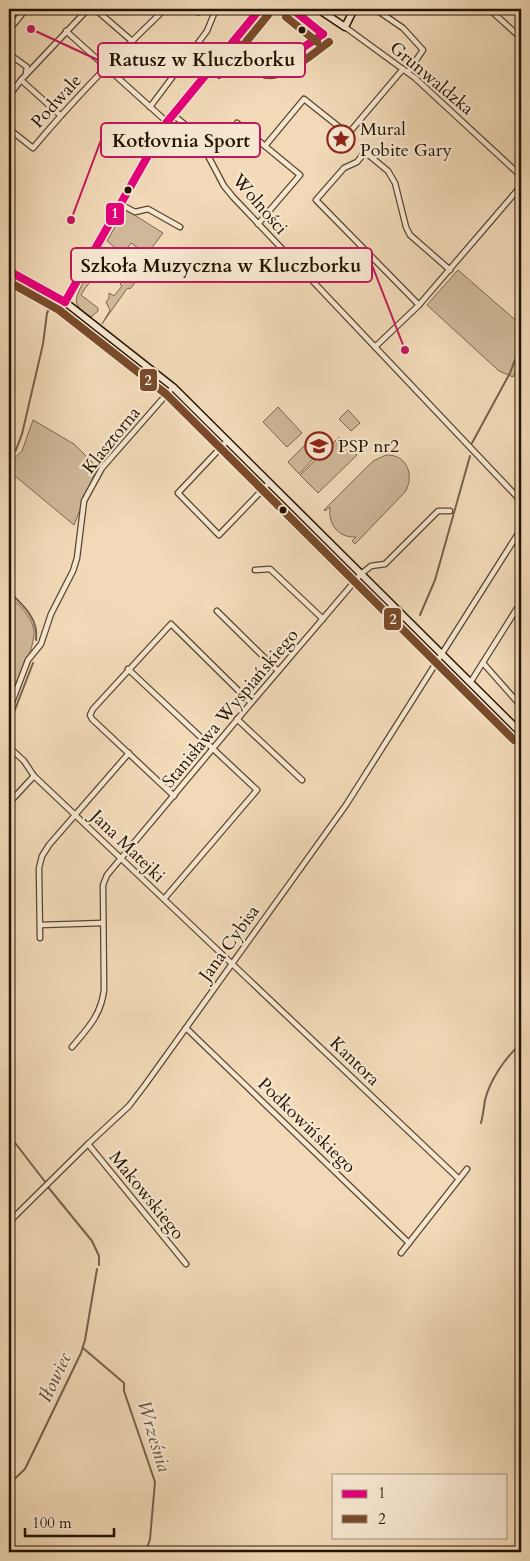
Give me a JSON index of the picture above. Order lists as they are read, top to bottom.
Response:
{
  "streets": {
    "street": [
      "Grunwaldzka",
      "Podwale",
      "Wolności",
      "Klasztorna",
      "Stanisława Wyspiańskiego",
      "Jana Matejki",
      "Jana Cybisa",
      "Kantora",
      "Podkowińskiego",
      "Makowskiego"
    ]
  },
  "crossings": [
    ["Stanisława Wyspiańskiego", "Jana Matejki"],
    ["Jana Matejki", "Jana Cybisa"],
    ["Jana Matejki", "Kantora"],
    ["Jana Cybisa", "Kantora"],
    ["Jana Cybisa", "Podkowińskiego"],
    ["Jana Cybisa", "Makowskiego"]
  ],
  "water": ["Iłowiec", "Września"],
  "places": {
    "other": ["Ratusz w Kluczborku", "Kotłovnia Sport", "Szkoła Muzyczna w Kluczborku"],
    "place": ["Mural Pobite Gary"],
    "school or university": ["PSP nr2"]
  },
  "lines": ["transit line 1", "transit line 2"],
  "legend": ["1", "2"],
  "scale_bar": "100 m"
}
